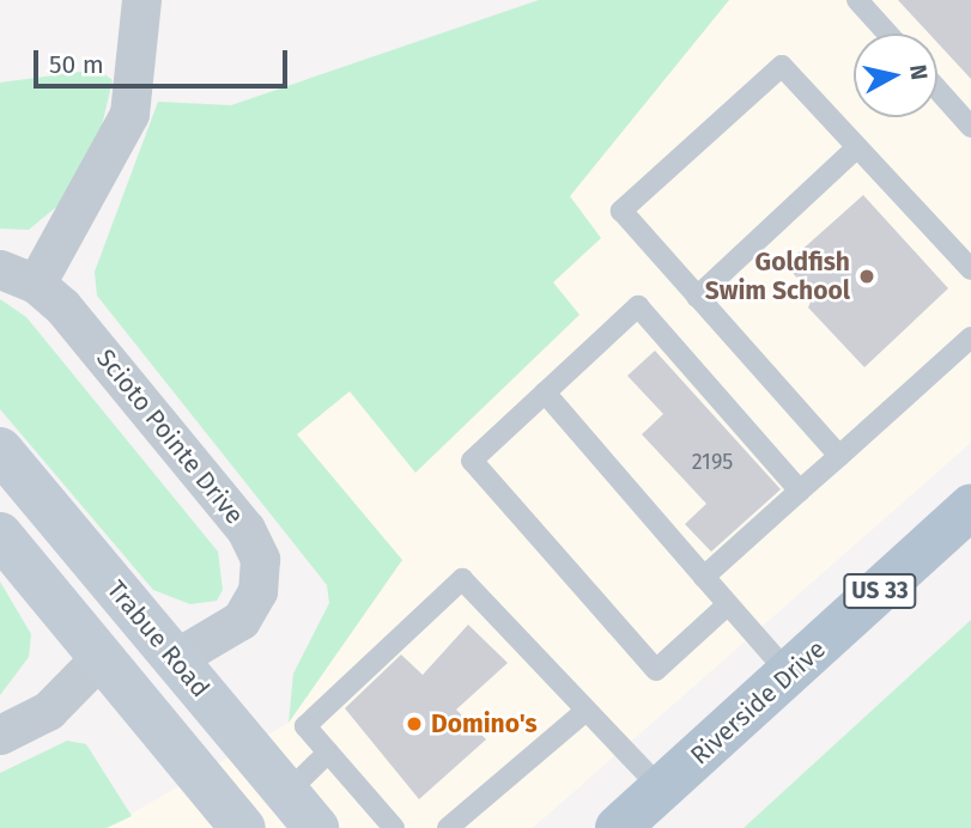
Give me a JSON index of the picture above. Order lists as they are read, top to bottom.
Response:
{
  "streets": {
    "main road": ["US 33", "Trabue Road", "Riverside Drive"],
    "street": ["Scioto Pointe Drive"]
  },
  "crossings": [
    ["Scioto Pointe Drive", "Trabue Road"]
  ],
  "places": ["Goldfish Swim School", "Domino's"],
  "house_numbers": ["2195"],
  "scale_bar": "50 m",
  "north": "right"
}
